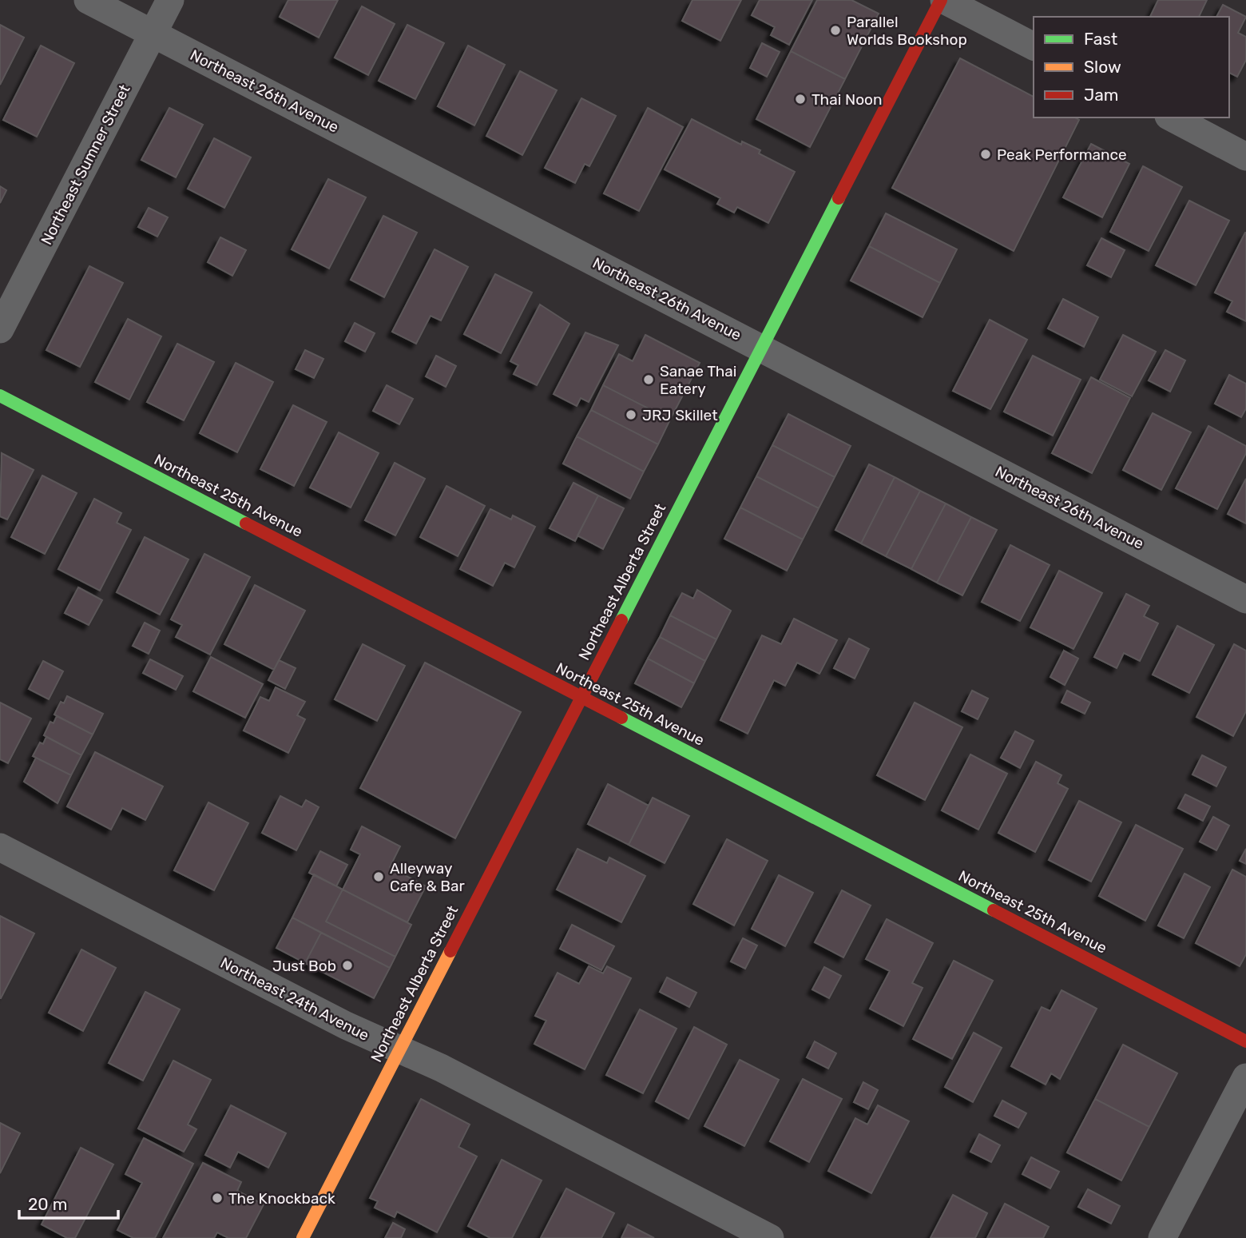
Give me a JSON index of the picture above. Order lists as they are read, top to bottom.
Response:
{
  "streets": {
    "street": [
      "Northeast 26th Avenue",
      "Northeast Sumner Street",
      "Northeast 25th Avenue",
      "Northeast Alberta Street",
      "Northeast 24th Avenue"
    ]
  },
  "crossings": [
    ["Northeast 26th Avenue", "Northeast Sumner Street"],
    ["Northeast 26th Avenue", "Northeast Alberta Street"],
    ["Northeast 25th Avenue", "Northeast Alberta Street"],
    ["Northeast Alberta Street", "Northeast 24th Avenue"]
  ],
  "places": [
    "Parallel Worlds Bookshop",
    "Thai Noon",
    "Peak Performance",
    "Sanae Thai Eatery",
    "JRJ Skillet",
    "Alleyway Cafe & Bar",
    "Just Bob",
    "The Knockback"
  ],
  "legend": ["Fast", "Slow", "Jam"],
  "scale_bar": "20 m"
}
